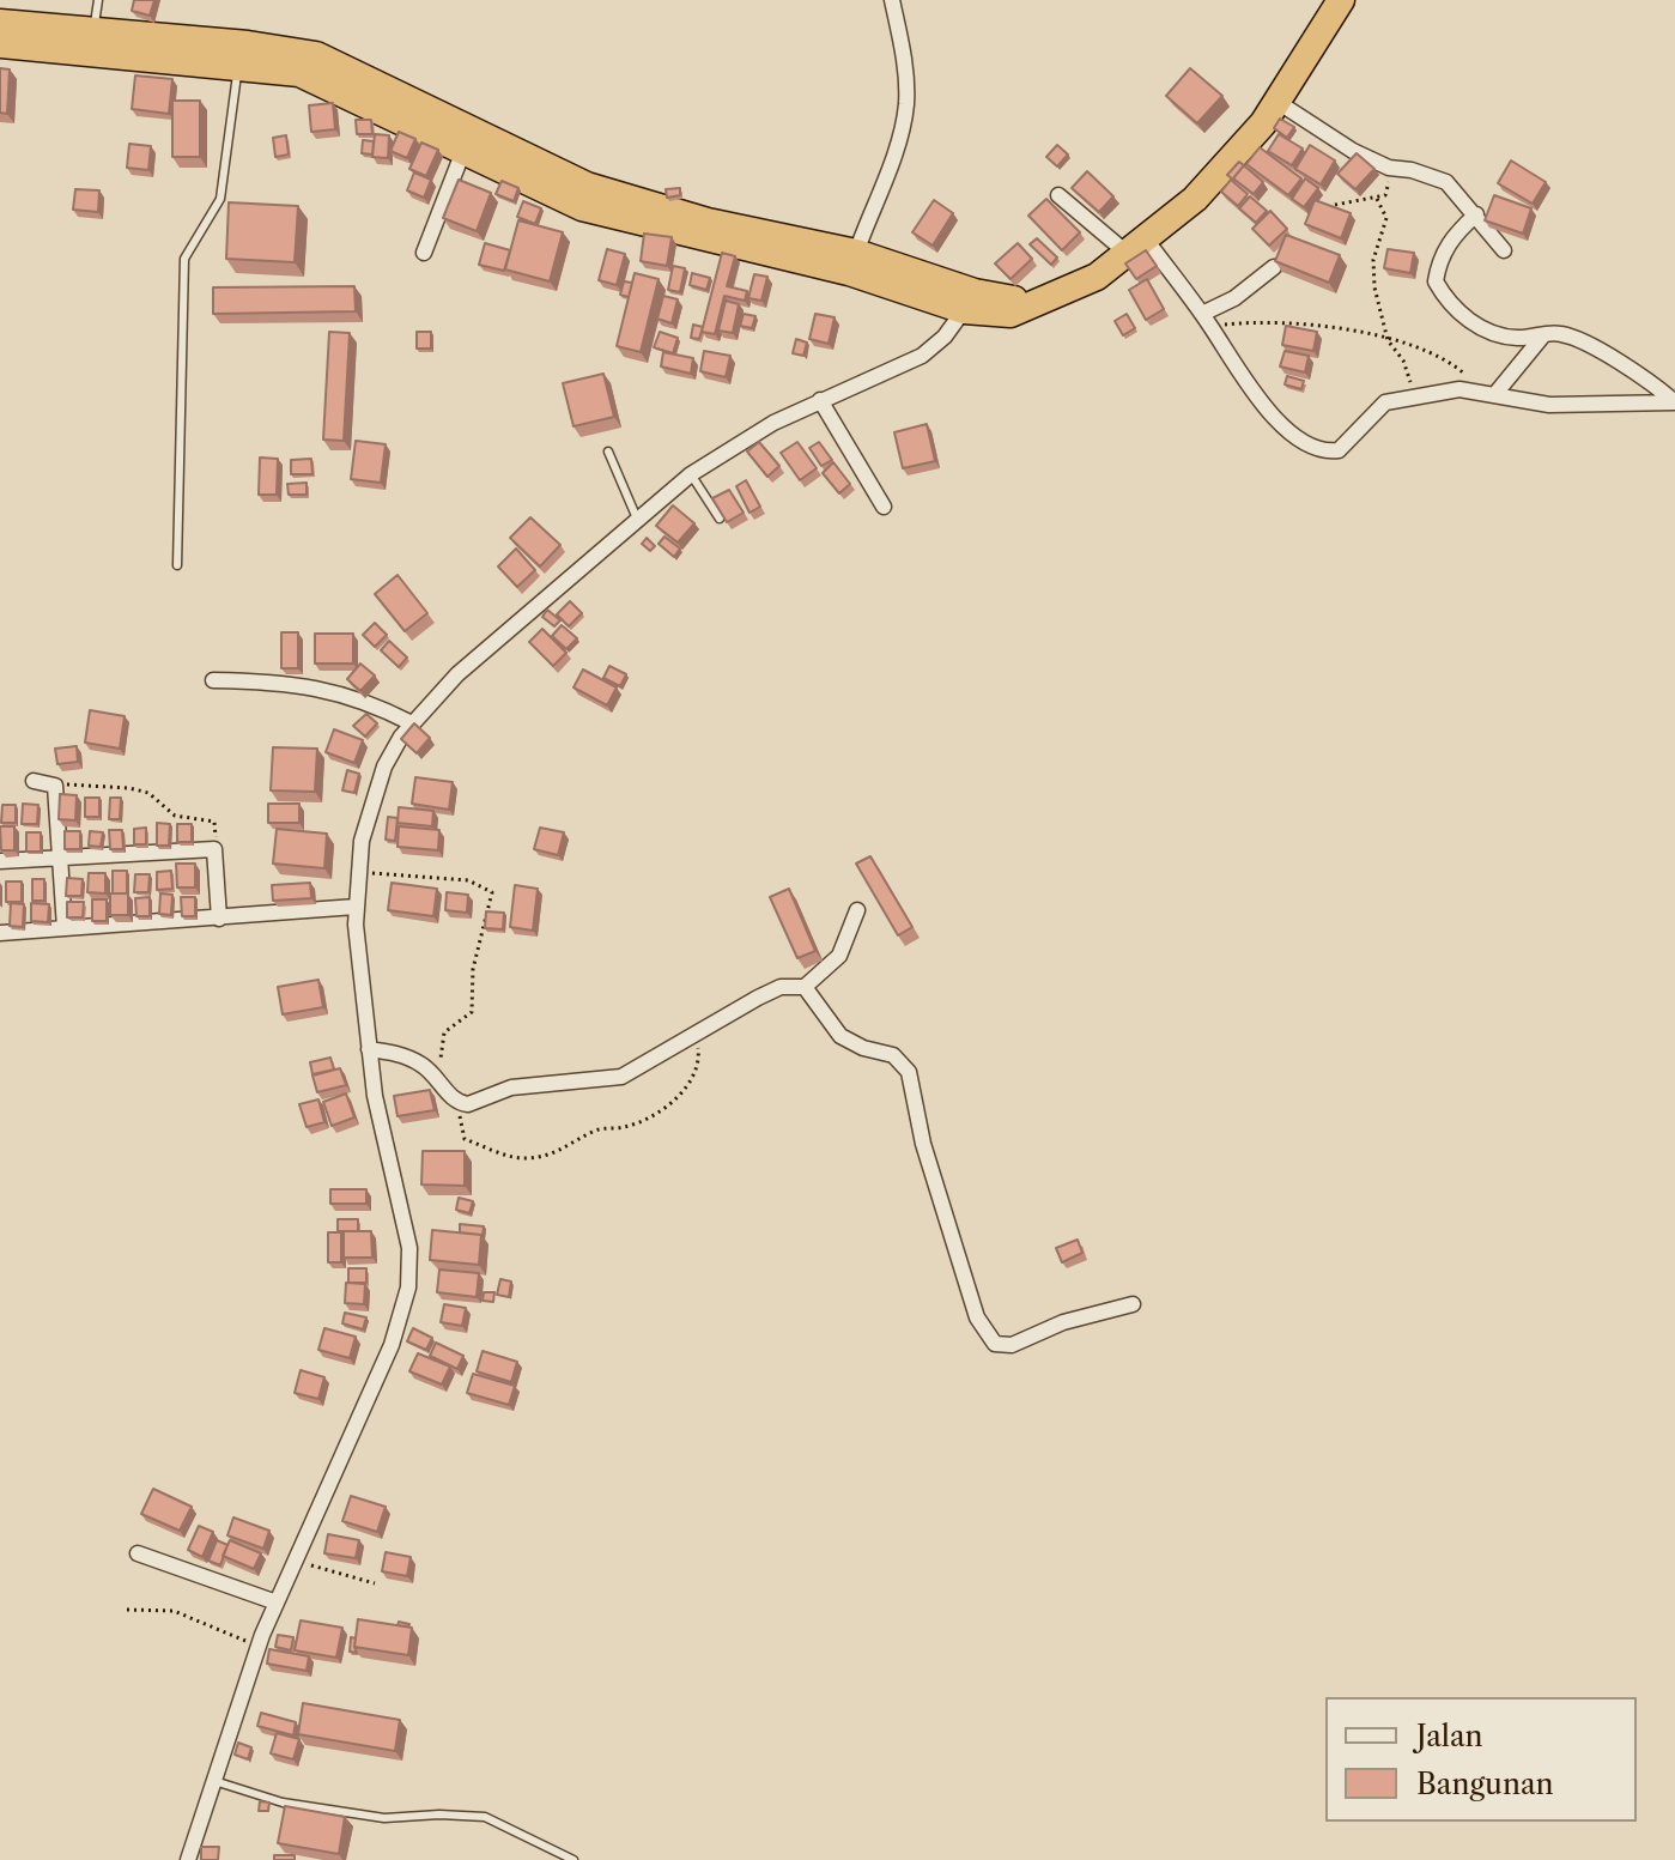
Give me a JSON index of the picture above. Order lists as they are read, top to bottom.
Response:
{
  "legend": ["Jalan", "Bangunan"]
}
